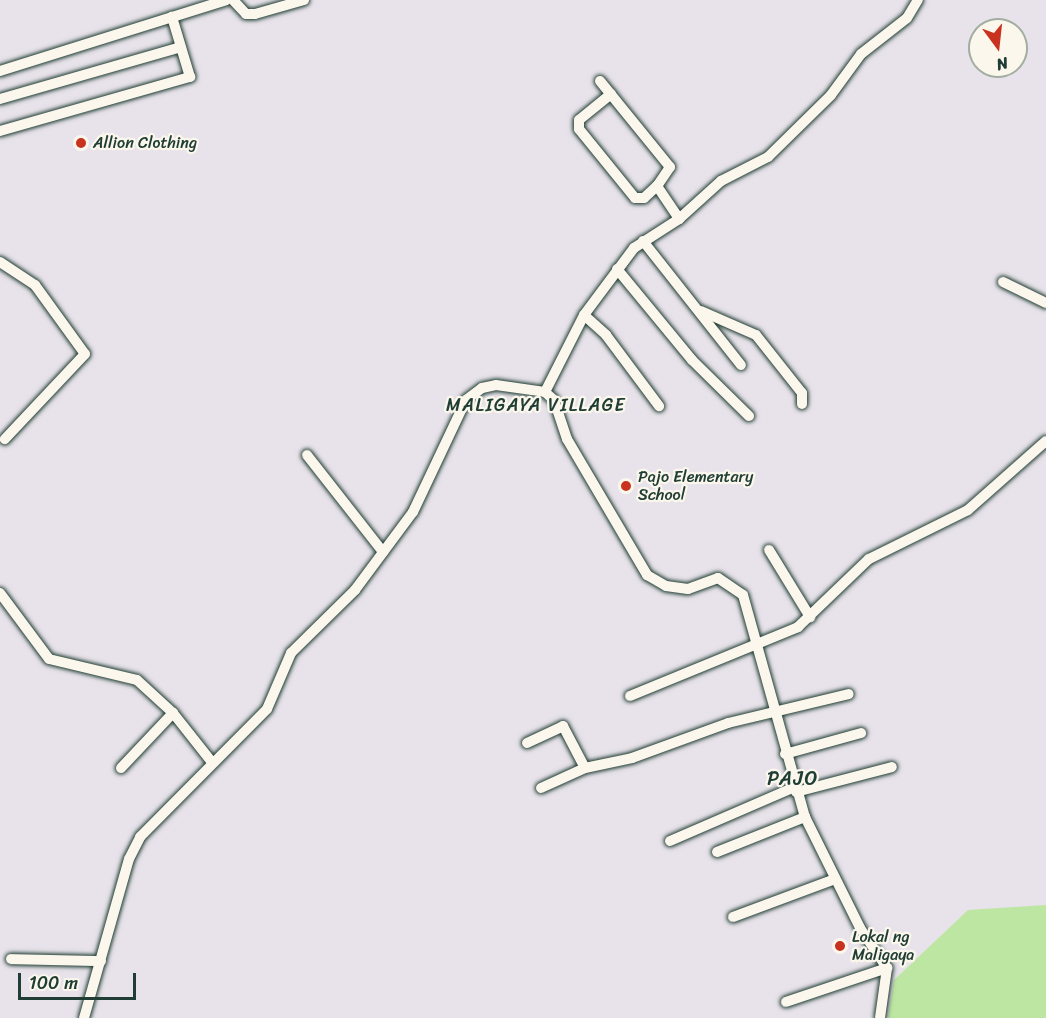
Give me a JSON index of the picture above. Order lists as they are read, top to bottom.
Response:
{
  "districts": ["MALIGAYA VILLAGE", "PAJO"],
  "places": ["Allion Clothing", "Pajo Elementary School", "Lokal ng Maligaya"],
  "scale_bar": "100 m",
  "north": "bottom"
}
